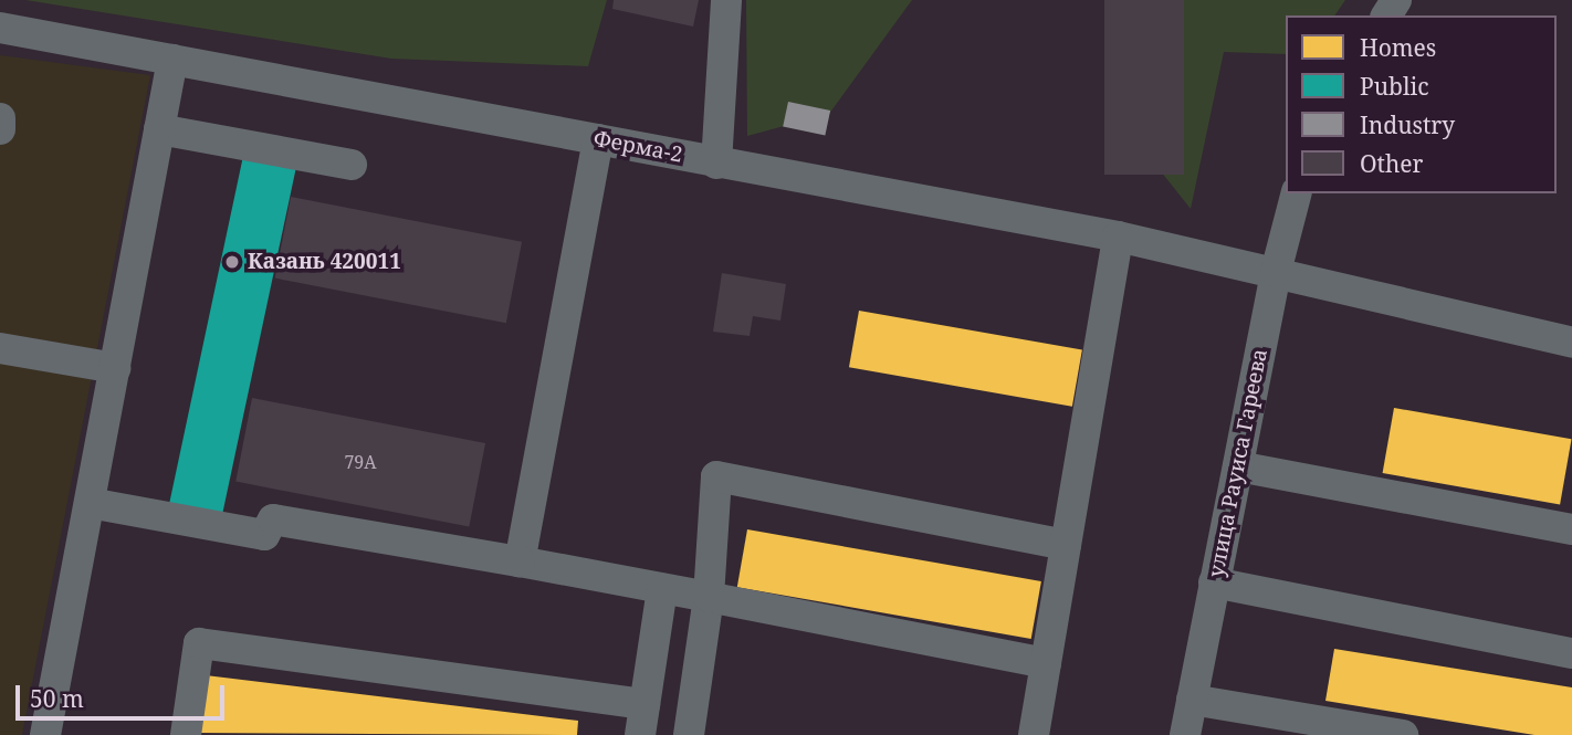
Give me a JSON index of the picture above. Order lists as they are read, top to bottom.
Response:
{
  "streets": {
    "street": ["Ферма-2", "улица Рауиса Гареева"]
  },
  "crossings": [
    ["Ферма-2", "улица Рауиса Гареева"]
  ],
  "places": ["Казань 420011"],
  "house_numbers": ["79А"],
  "legend": [
    "Homes",
    "Public",
    "Industry",
    "Other"
  ],
  "scale_bar": "50 m"
}
